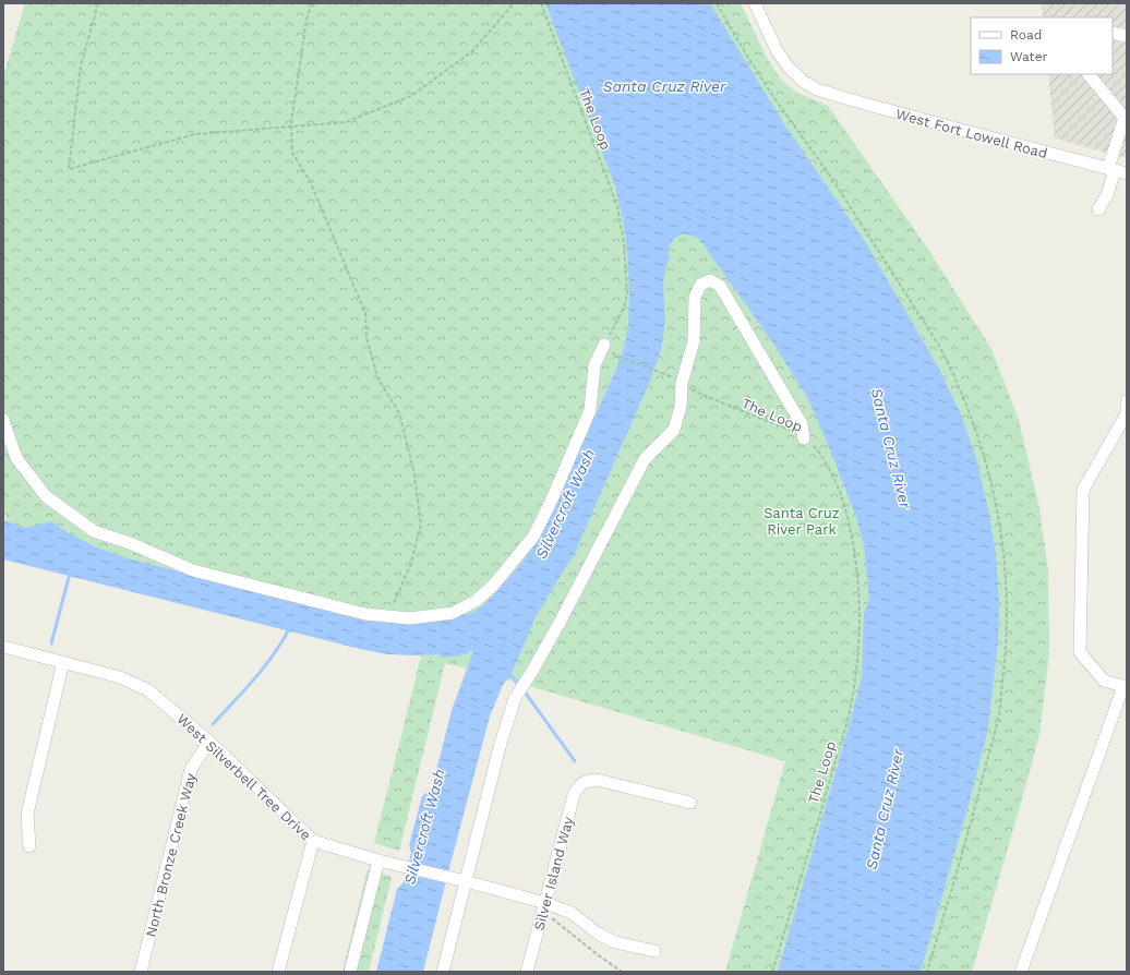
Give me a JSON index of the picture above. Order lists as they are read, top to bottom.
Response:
{
  "streets": {
    "street": [
      "West Fort Lowell Road",
      "West Silverbell Tree Drive",
      "North Bronze Creek Way",
      "Silver Island Way"
    ],
    "path": ["The Loop"]
  },
  "crossings": [
    ["West Silverbell Tree Drive", "North Bronze Creek Way"],
    ["West Silverbell Tree Drive", "Silver Island Way"]
  ],
  "water": ["Santa Cruz River", "Silvercroft Wash"],
  "parks": ["Santa Cruz River Park"],
  "legend": ["Road", "Water"]
}
